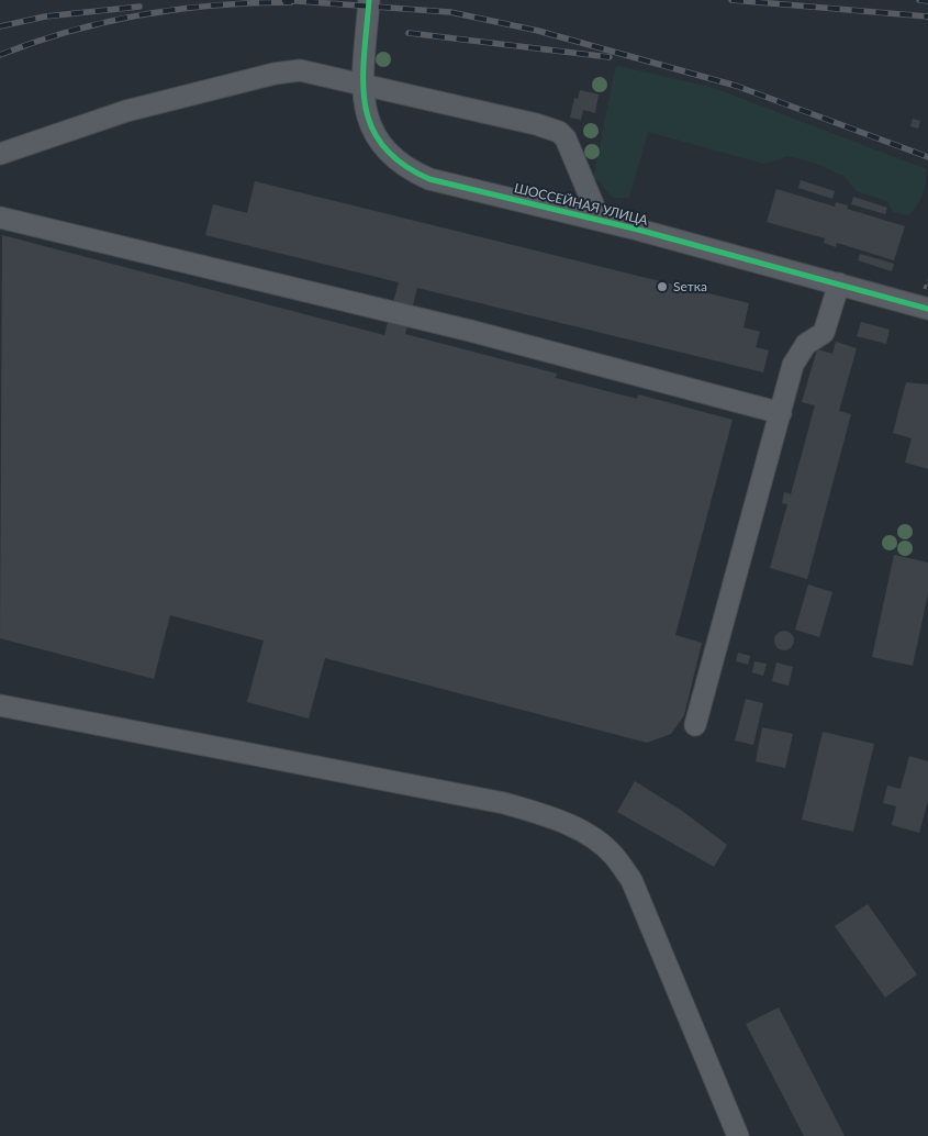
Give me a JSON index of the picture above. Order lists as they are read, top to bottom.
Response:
{
  "streets": {
    "street": ["ШОССЕЙНАЯ УЛИЦА"]
  },
  "places": ["Sетка"]
}
